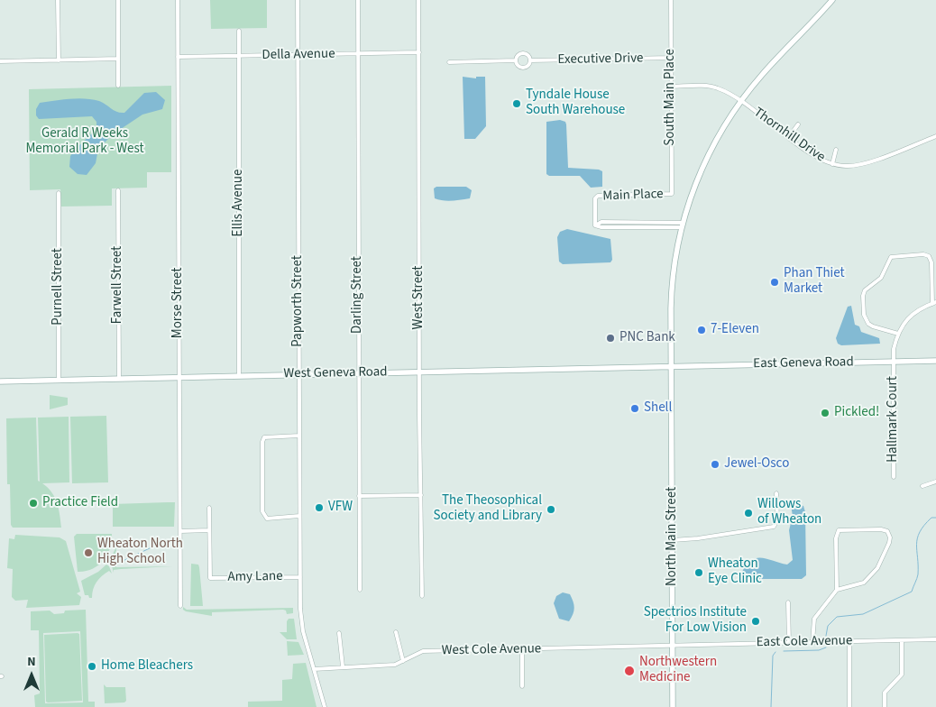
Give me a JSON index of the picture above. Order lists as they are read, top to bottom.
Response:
{
  "streets": {
    "main road": ["East Geneva Road", "West Geneva Road", "North Main Street"],
    "street": [
      "Della Avenue",
      "Executive Drive",
      "South Main Place",
      "Thornhill Drive",
      "Main Place",
      "Ellis Avenue",
      "Farwell Street",
      "Purnell Street",
      "Darling Street",
      "West Street",
      "Papworth Street",
      "Morse Street",
      "Hallmark Court",
      "Amy Lane",
      "East Cole Avenue",
      "West Cole Avenue"
    ]
  },
  "crossings": [
    ["Della Avenue", "Ellis Avenue"],
    ["Della Avenue", "Darling Street"],
    ["Della Avenue", "West Street"],
    ["Della Avenue", "Papworth Street"],
    ["Della Avenue", "Morse Street"],
    ["Executive Drive", "South Main Place"],
    ["South Main Place", "Thornhill Drive"],
    ["South Main Place", "Main Place"],
    ["Thornhill Drive", "North Main Street"],
    ["Main Place", "North Main Street"],
    ["Ellis Avenue", "West Geneva Road"],
    ["Farwell Street", "West Geneva Road"],
    ["Purnell Street", "West Geneva Road"],
    ["Darling Street", "West Geneva Road"],
    ["West Street", "West Geneva Road"],
    ["Papworth Street", "West Geneva Road"],
    ["Papworth Street", "Amy Lane"],
    ["Papworth Street", "West Cole Avenue"],
    ["Morse Street", "West Geneva Road"],
    ["East Geneva Road", "West Geneva Road"],
    ["East Geneva Road", "Hallmark Court"],
    ["East Geneva Road", "North Main Street"],
    ["West Geneva Road", "North Main Street"],
    ["North Main Street", "East Cole Avenue"],
    ["North Main Street", "West Cole Avenue"],
    ["East Cole Avenue", "West Cole Avenue"]
  ],
  "parks": ["Gerald R Weeks Memorial Park - West"],
  "places": [
    "Tyndale House South Warehouse",
    "Phan Thiet Market",
    "7-Eleven",
    "PNC Bank",
    "Shell",
    "Pickled!",
    "Jewel-Osco",
    "Practice Field",
    "VFW",
    "The Theosophical Society and Library",
    "Willows of Wheaton",
    "Wheaton North High School",
    "Wheaton Eye Clinic",
    "Spectrios Institute For Low Vision",
    "Home Bleachers",
    "Northwestern Medicine"
  ],
  "north": "top"
}
